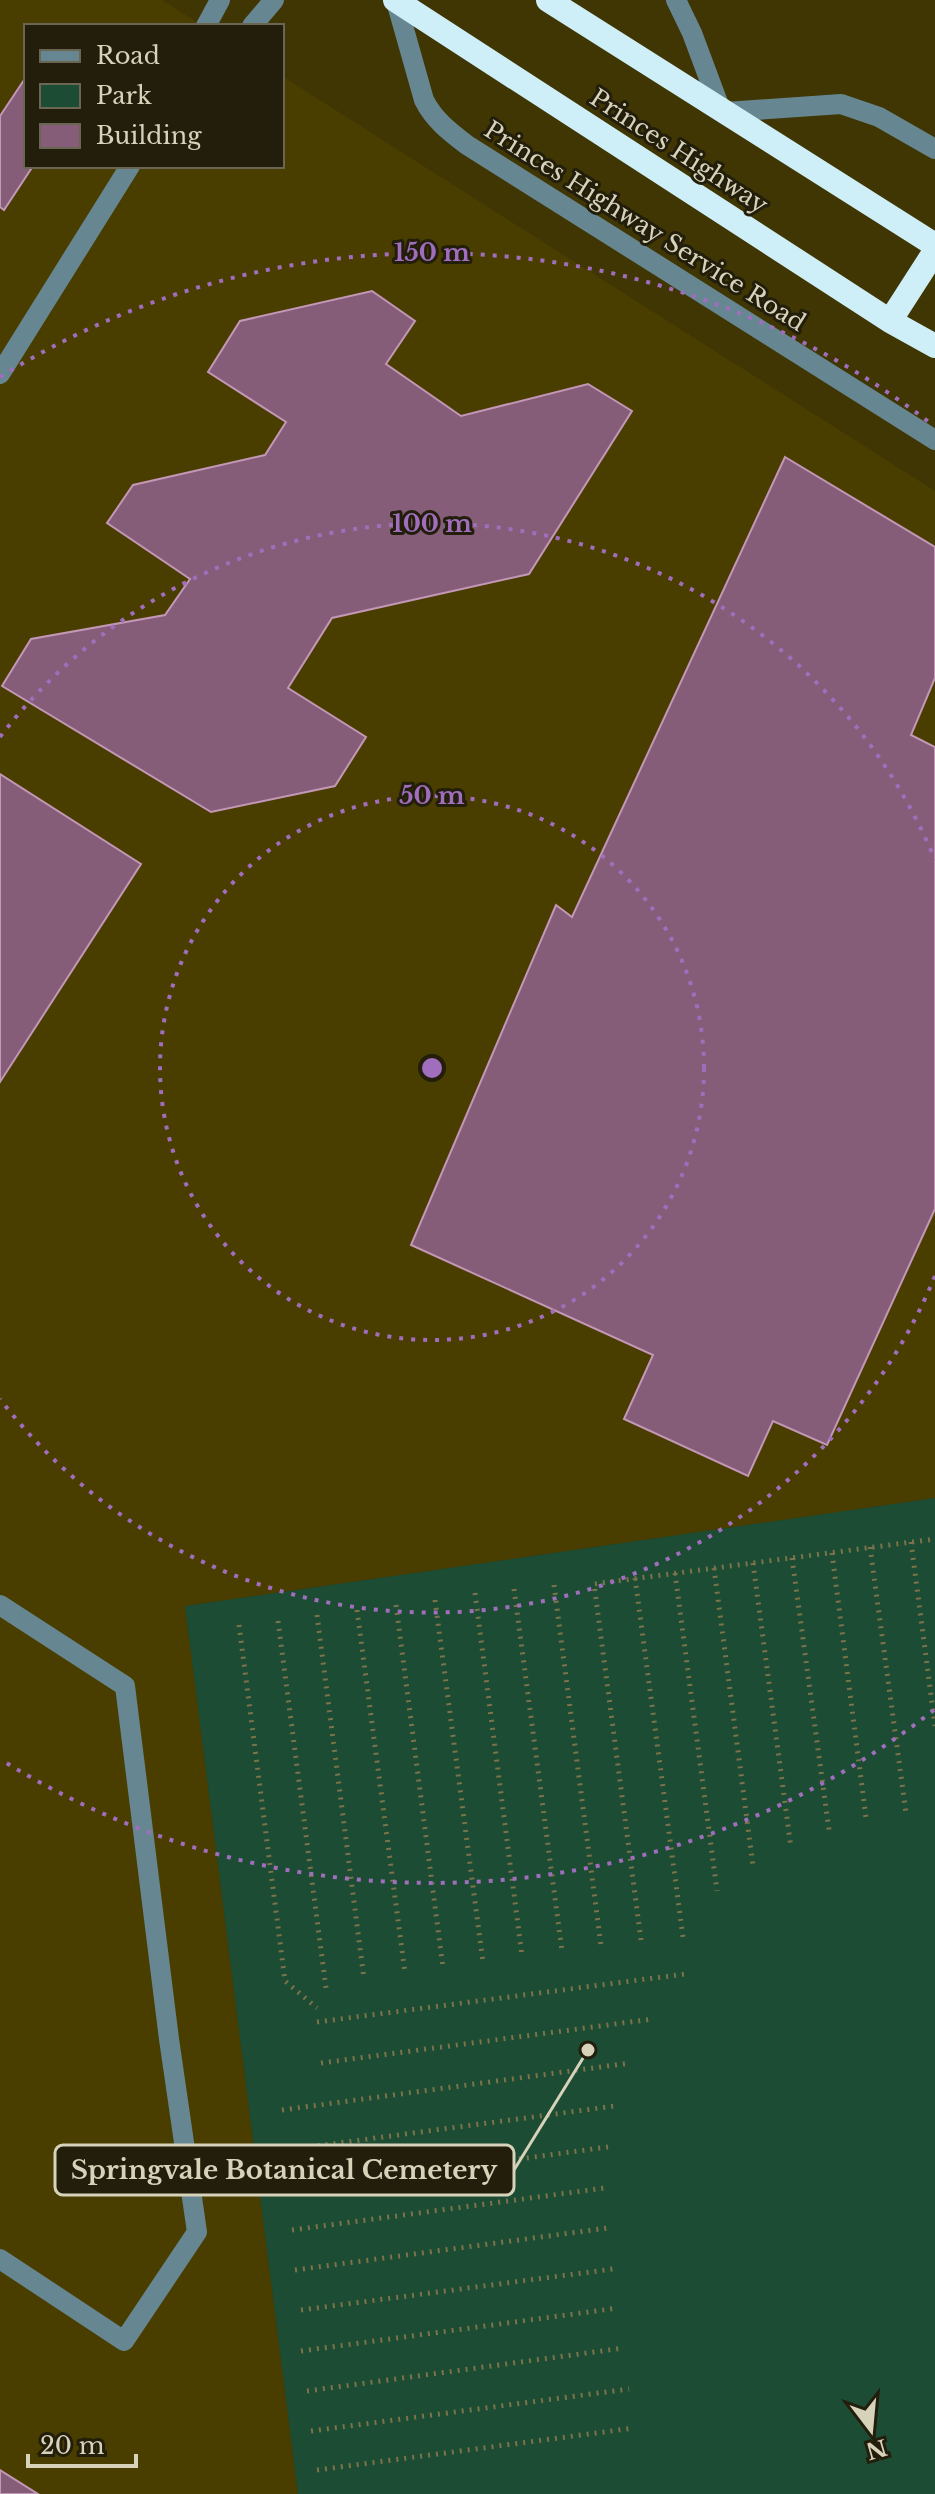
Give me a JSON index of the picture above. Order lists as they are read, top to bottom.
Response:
{
  "streets": {
    "highway": ["Princes Highway"],
    "street": ["Princes Highway Service Road"]
  },
  "crossings": [
    ["Princes Highway", "Princes Highway Service Road"]
  ],
  "places": ["Springvale Botanical Cemetery"],
  "legend": ["Road", "Park", "Building"],
  "scale_bar": "20 m",
  "north": "bottom",
  "rings": ["150 m", "100 m", "50 m"]
}
